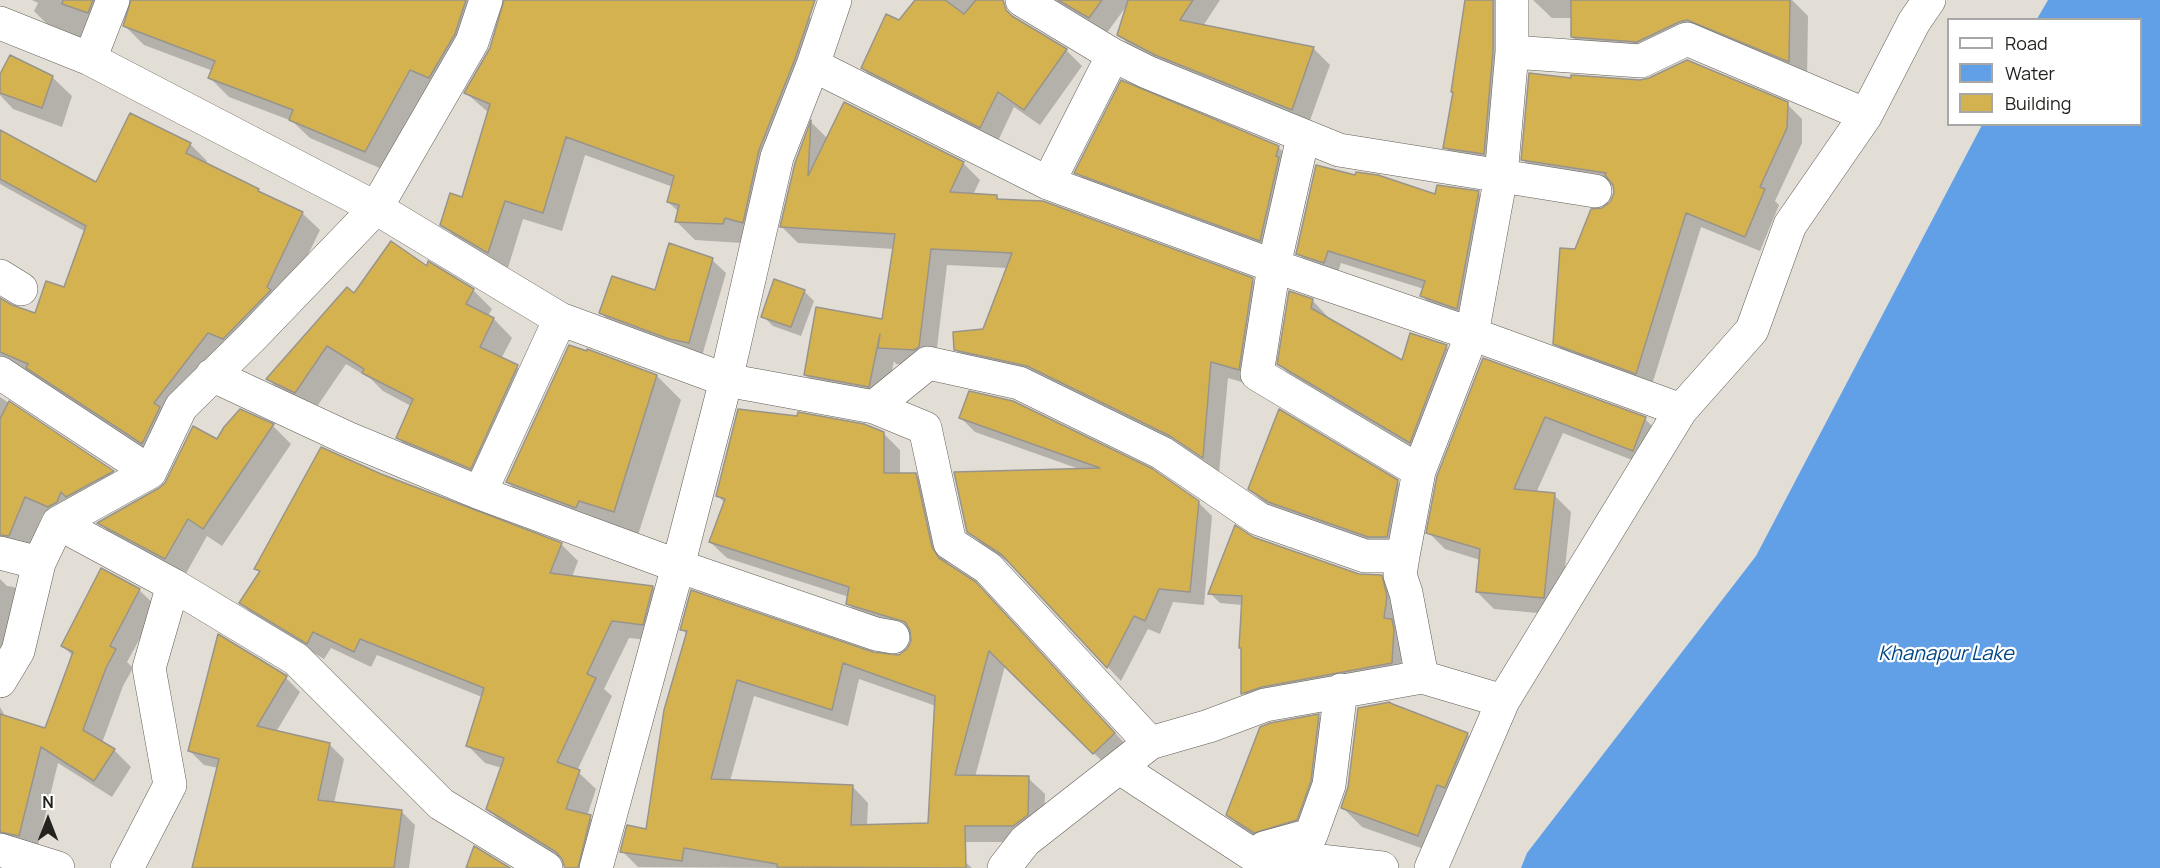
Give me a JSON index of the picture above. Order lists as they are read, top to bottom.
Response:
{
  "water": ["Khanapur Lake"],
  "legend": ["Road", "Water", "Building"],
  "north": "top"
}
